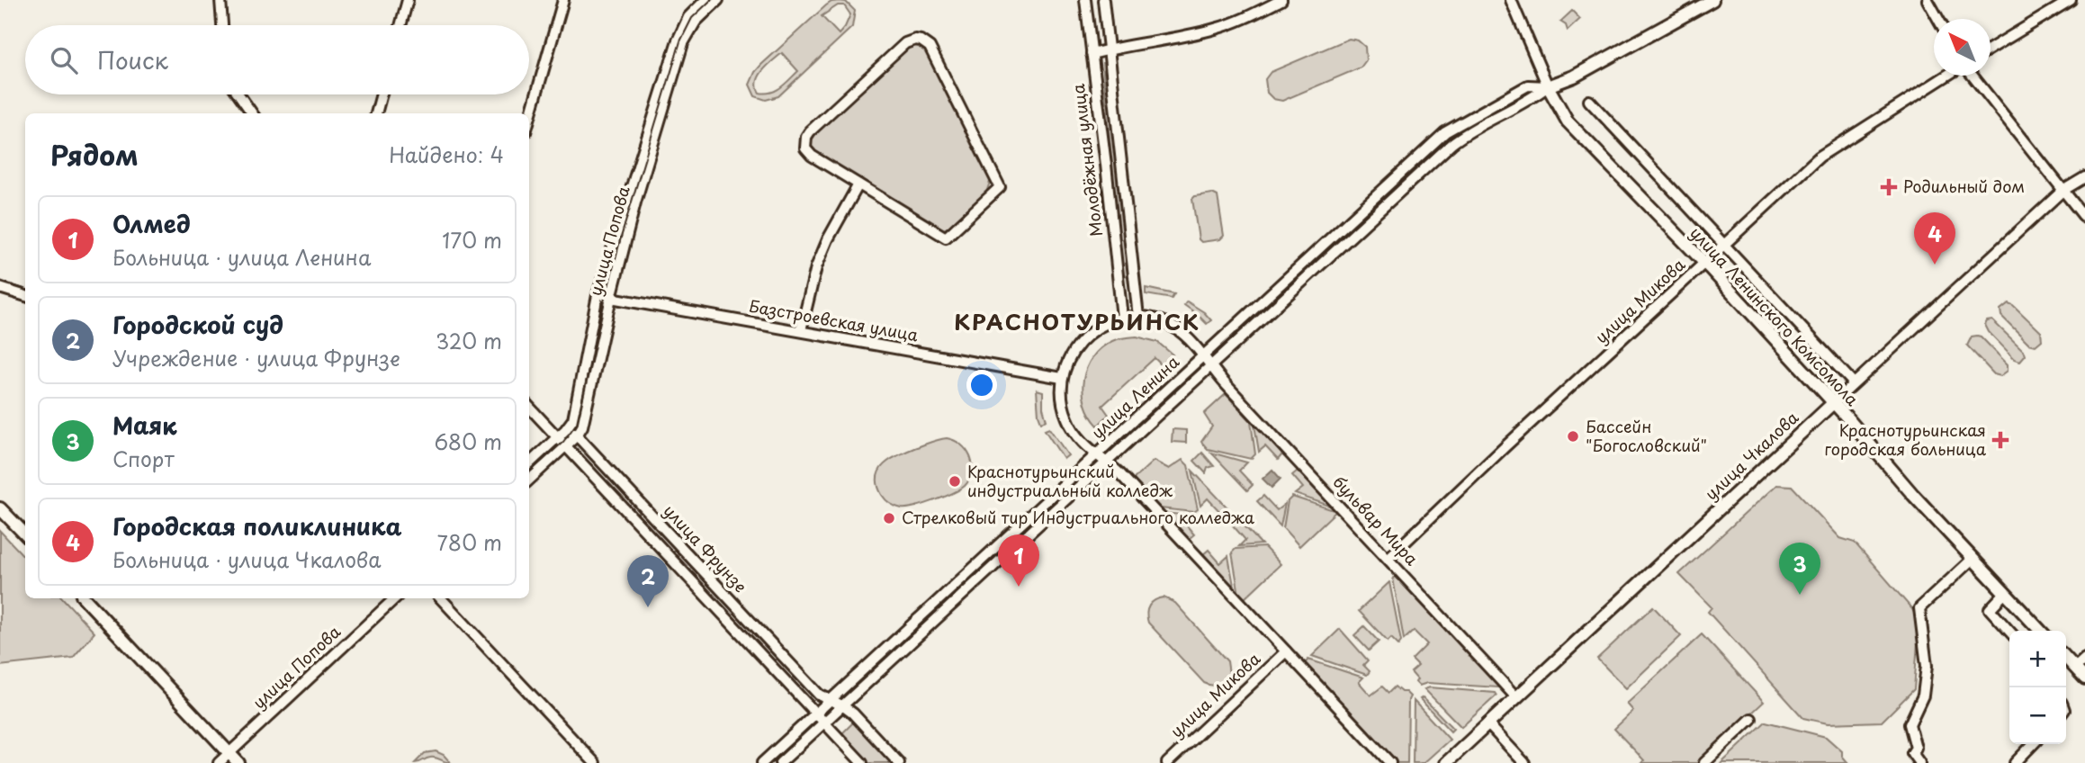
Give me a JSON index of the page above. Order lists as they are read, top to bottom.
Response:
{
  "streets": {
    "main road": ["улица Ленинского Комсомола", "улица Ленина", "улица Чкалова"],
    "street": [
      "Молодёжная улица",
      "улица Попова",
      "улица Микова",
      "Базстроевская улица",
      "бульвар Мира",
      "улица Фрунзе"
    ]
  },
  "crossings": [
    ["Молодёжная улица", "бульвар Мира"],
    ["улица Попова", "Базстроевская улица"],
    ["улица Попова", "улица Фрунзе"],
    ["улица Микова", "улица Ленинского Комсомола"],
    ["улица Микова", "бульвар Мира"],
    ["улица Ленинского Комсомола", "улица Ленина"],
    ["улица Ленинского Комсомола", "улица Чкалова"],
    ["улица Ленина", "бульвар Мира"],
    ["улица Ленина", "улица Фрунзе"],
    ["улица Чкалова", "бульвар Мира"]
  ],
  "districts": ["КРАСНОТУРЬИНСК"],
  "places": {
    "health": ["Родильный дом", "Краснотурьинская городская больница"],
    "other": ["Бассейн \"Богословский\"", "Краснотурьинский индустриальный колледж", "Стрелковый тир Индустриального колледжа"]
  },
  "north": "top left",
  "page": {
    "search": "Поиск",
    "heading": ["Рядом", "Найдено: 4"],
    "list": [
      {
        "mark": "1",
        "name": "Олмед",
        "note": "Больница · улица Ленина",
        "value": "170 m"
      },
      {
        "mark": "2",
        "name": "Городской суд",
        "note": "Учреждение · улица Фрунзе",
        "value": "320 m"
      },
      {
        "mark": "3",
        "name": "Маяк",
        "note": "Спорт",
        "value": "680 m"
      },
      {
        "mark": "4",
        "name": "Городская поликлиника",
        "note": "Больница · улица Чкалова",
        "value": "780 m"
      }
    ],
    "pins": [
      "4",
      "1",
      "3",
      "2"
    ],
    "map_buttons": ["+", "−"]
  }
}
